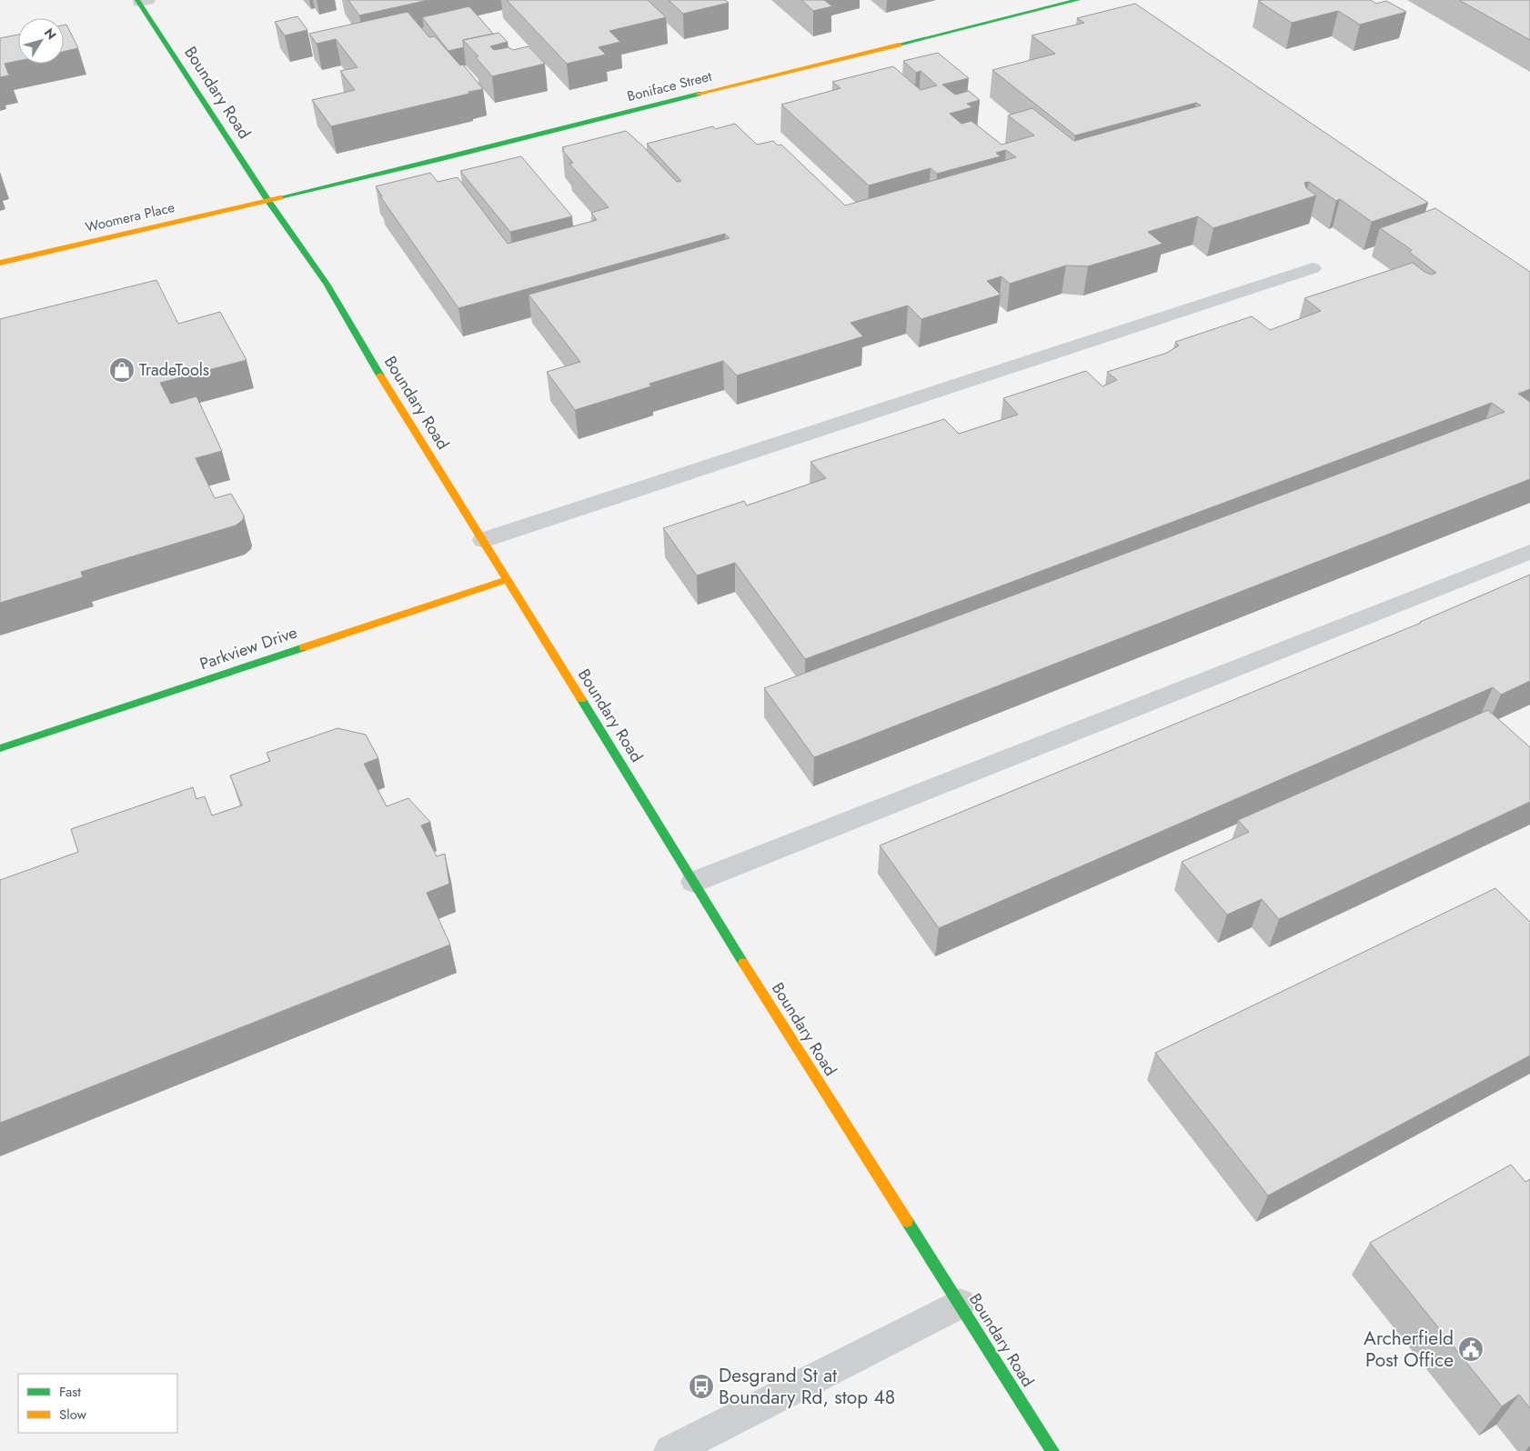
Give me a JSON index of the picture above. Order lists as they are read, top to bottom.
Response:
{
  "streets": {
    "main road": [
      "Boniface Street",
      "Boundary Road",
      "Woomera Place",
      "Parkview Drive"
    ]
  },
  "crossings": [
    ["Boniface Street", "Boundary Road"],
    ["Boniface Street", "Woomera Place"],
    ["Boundary Road", "Woomera Place"],
    ["Boundary Road", "Parkview Drive"]
  ],
  "places": {
    "shop": ["TradeTools"],
    "public building": ["Archerfield Post Office"],
    "bus stop": ["Desgrand St at Boundary Rd, stop 48"]
  },
  "legend": ["Fast", "Slow"],
  "north": "top right"
}
